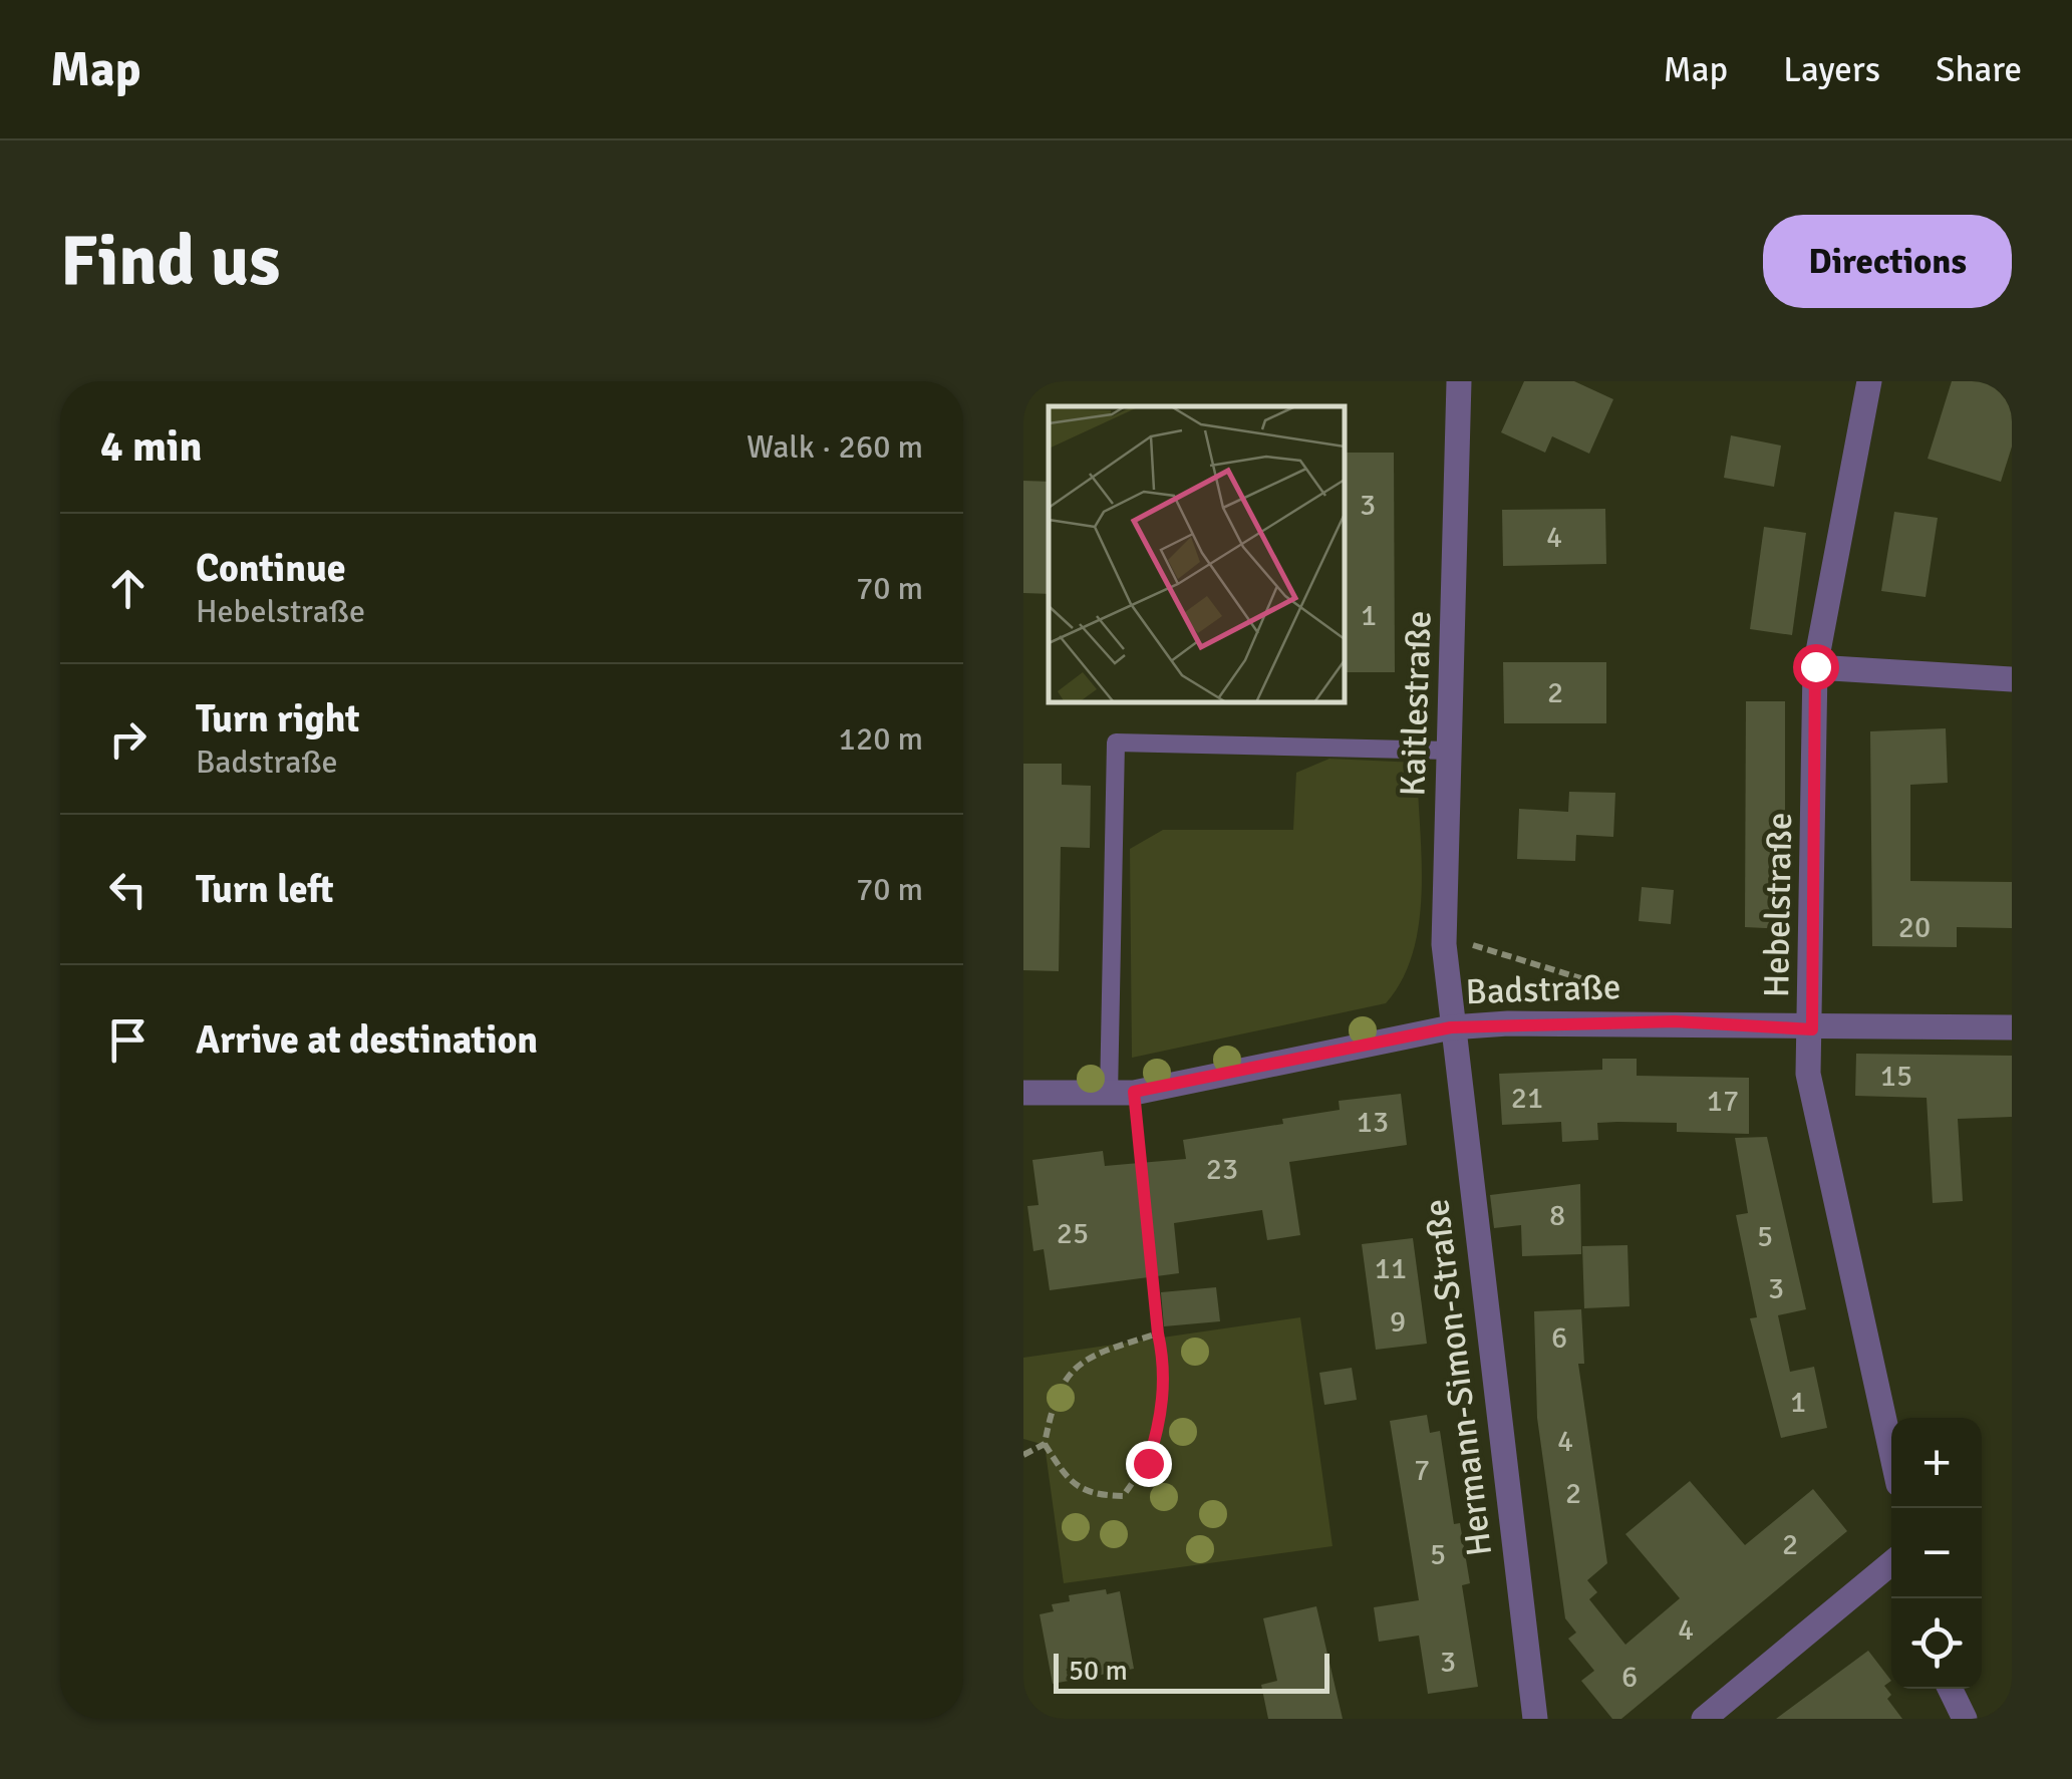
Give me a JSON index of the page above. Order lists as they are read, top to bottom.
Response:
{
  "streets": {
    "street": [
      "Kaitlestraße",
      "Hebelstraße",
      "Badstraße",
      "Hermann-Simon-Straße"
    ]
  },
  "crossings": [
    ["Kaitlestraße", "Badstraße"],
    ["Kaitlestraße", "Hermann-Simon-Straße"],
    ["Hebelstraße", "Badstraße"],
    ["Badstraße", "Hermann-Simon-Straße"]
  ],
  "house_numbers": [
    "3",
    "4",
    "1",
    "2",
    "20",
    "15",
    "21",
    "17",
    "13",
    "23",
    "8",
    "25",
    "5",
    "11",
    "3",
    "9",
    "6",
    "1",
    "4",
    "7",
    "2",
    "2",
    "5",
    "4",
    "3",
    "6"
  ],
  "scale_bar": "50 m",
  "page": {
    "header": "Map",
    "nav": ["Map", "Layers", "Share"],
    "buttons": "Directions",
    "title": "Find us",
    "heading": ["4 min", "Walk · 260 m"],
    "list": [
      ["Continue", "Hebelstraße", "70 m"],
      ["Turn right", "Badstraße", "120 m"],
      ["Turn left", "70 m"],
      "Arrive at destination"
    ],
    "map_buttons": ["+", "−"],
    "scale": "50 m"
  }
}
